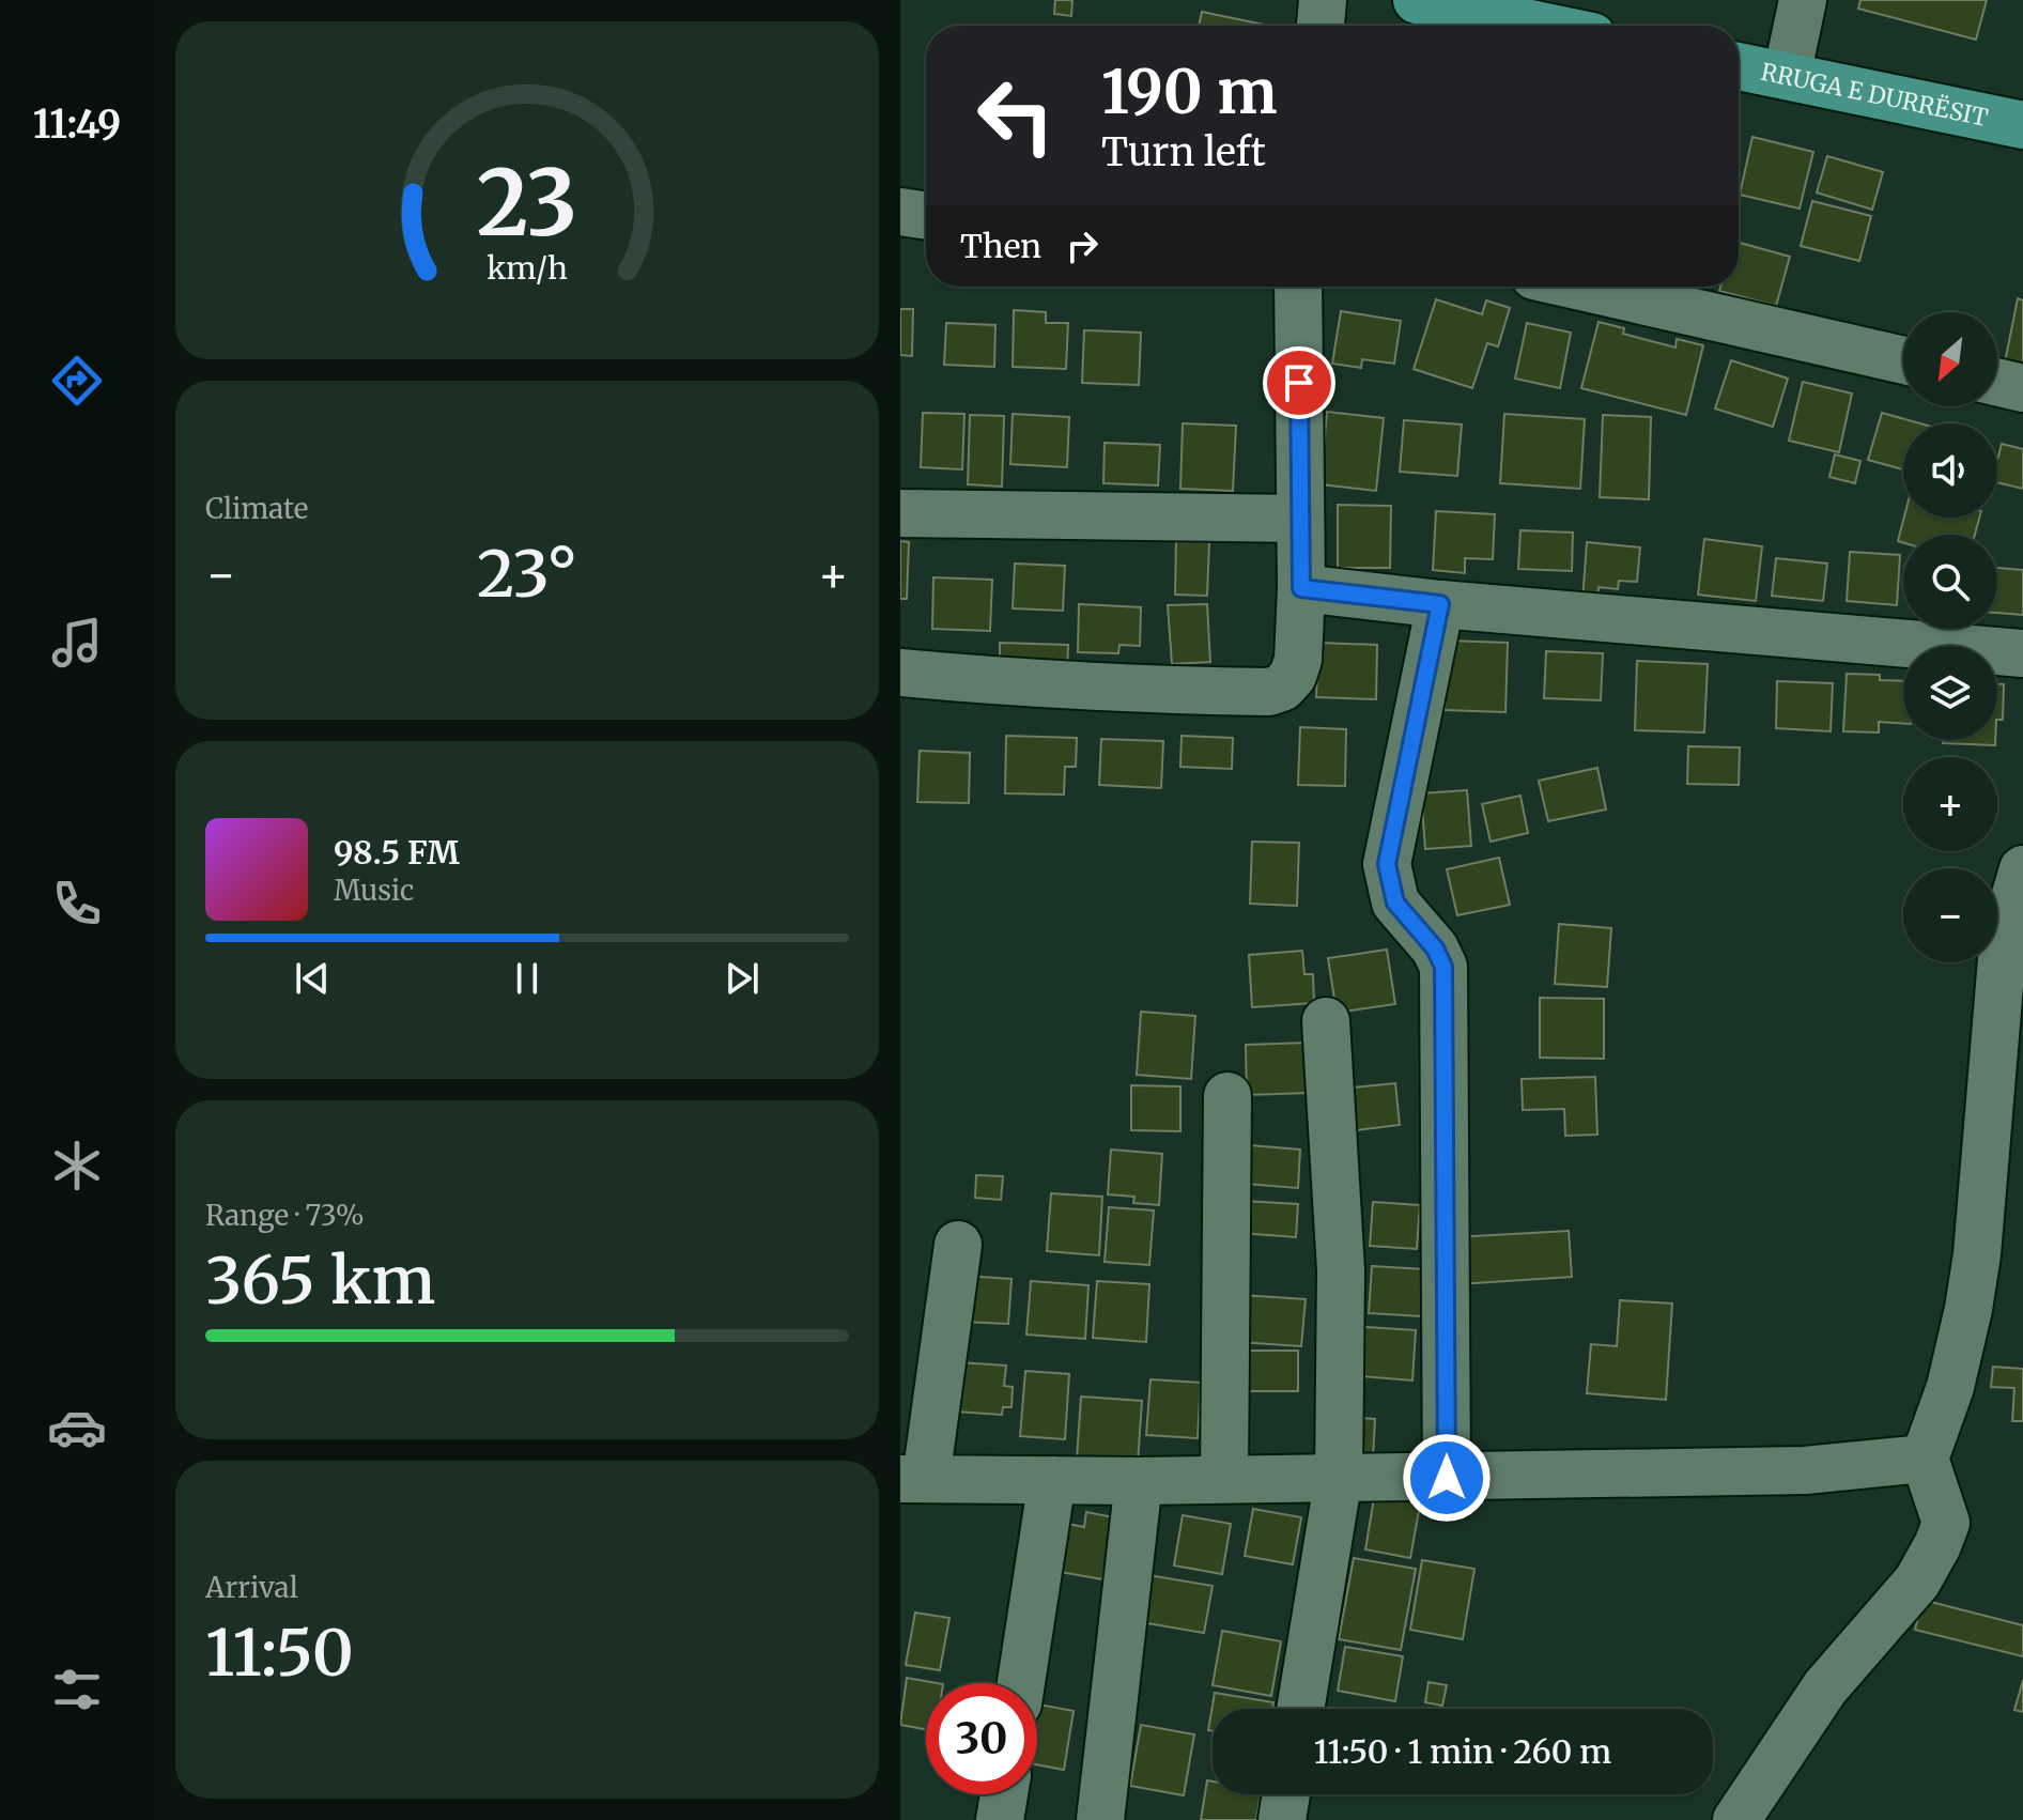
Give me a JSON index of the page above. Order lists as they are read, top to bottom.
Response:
{
  "streets": {
    "main road": ["RRUGA E DURRËSIT"]
  },
  "north": "bottom left",
  "page": {
    "tabs": "11:49",
    "turn": ["190 m", "Turn left"],
    "then": "Then",
    "map_buttons": ["+", "−"],
    "tile": [
      "Climate",
      ["Range · 73%", "365 km"],
      ["Arrival", "11:50"]
    ],
    "heat": ["−", "23°", "+"],
    "song": ["98.5 FM", "Music"],
    "limit": "30",
    "trip": "11:50 · 1 min · 260 m",
    "gauge": ["23", "km/h"]
  }
}
